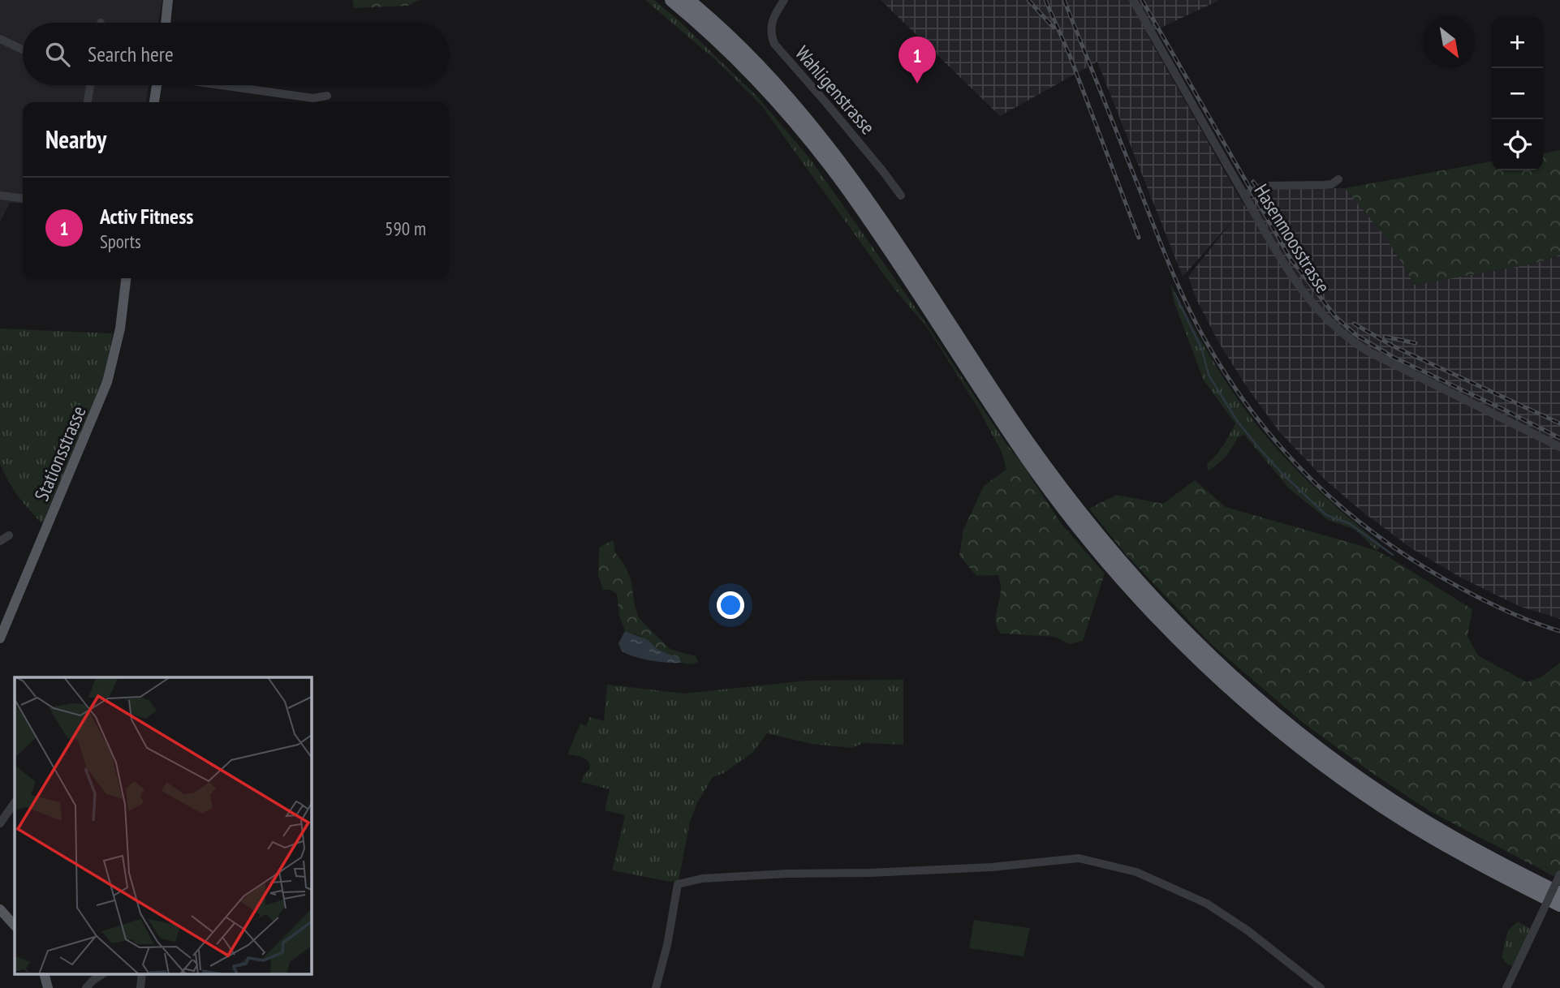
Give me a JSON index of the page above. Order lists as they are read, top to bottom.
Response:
{
  "streets": {
    "main road": ["Stationsstrasse"],
    "street": ["Wahligenstrasse", "Hasenmoosstrasse"]
  },
  "north": "bottom right",
  "page": {
    "map_buttons": ["+", "−"],
    "search": "Search here",
    "pins": "1",
    "heading": "Nearby",
    "list": [
      {
        "mark": "1",
        "name": "Activ Fitness",
        "note": "Sports",
        "value": "590 m"
      }
    ]
  }
}
